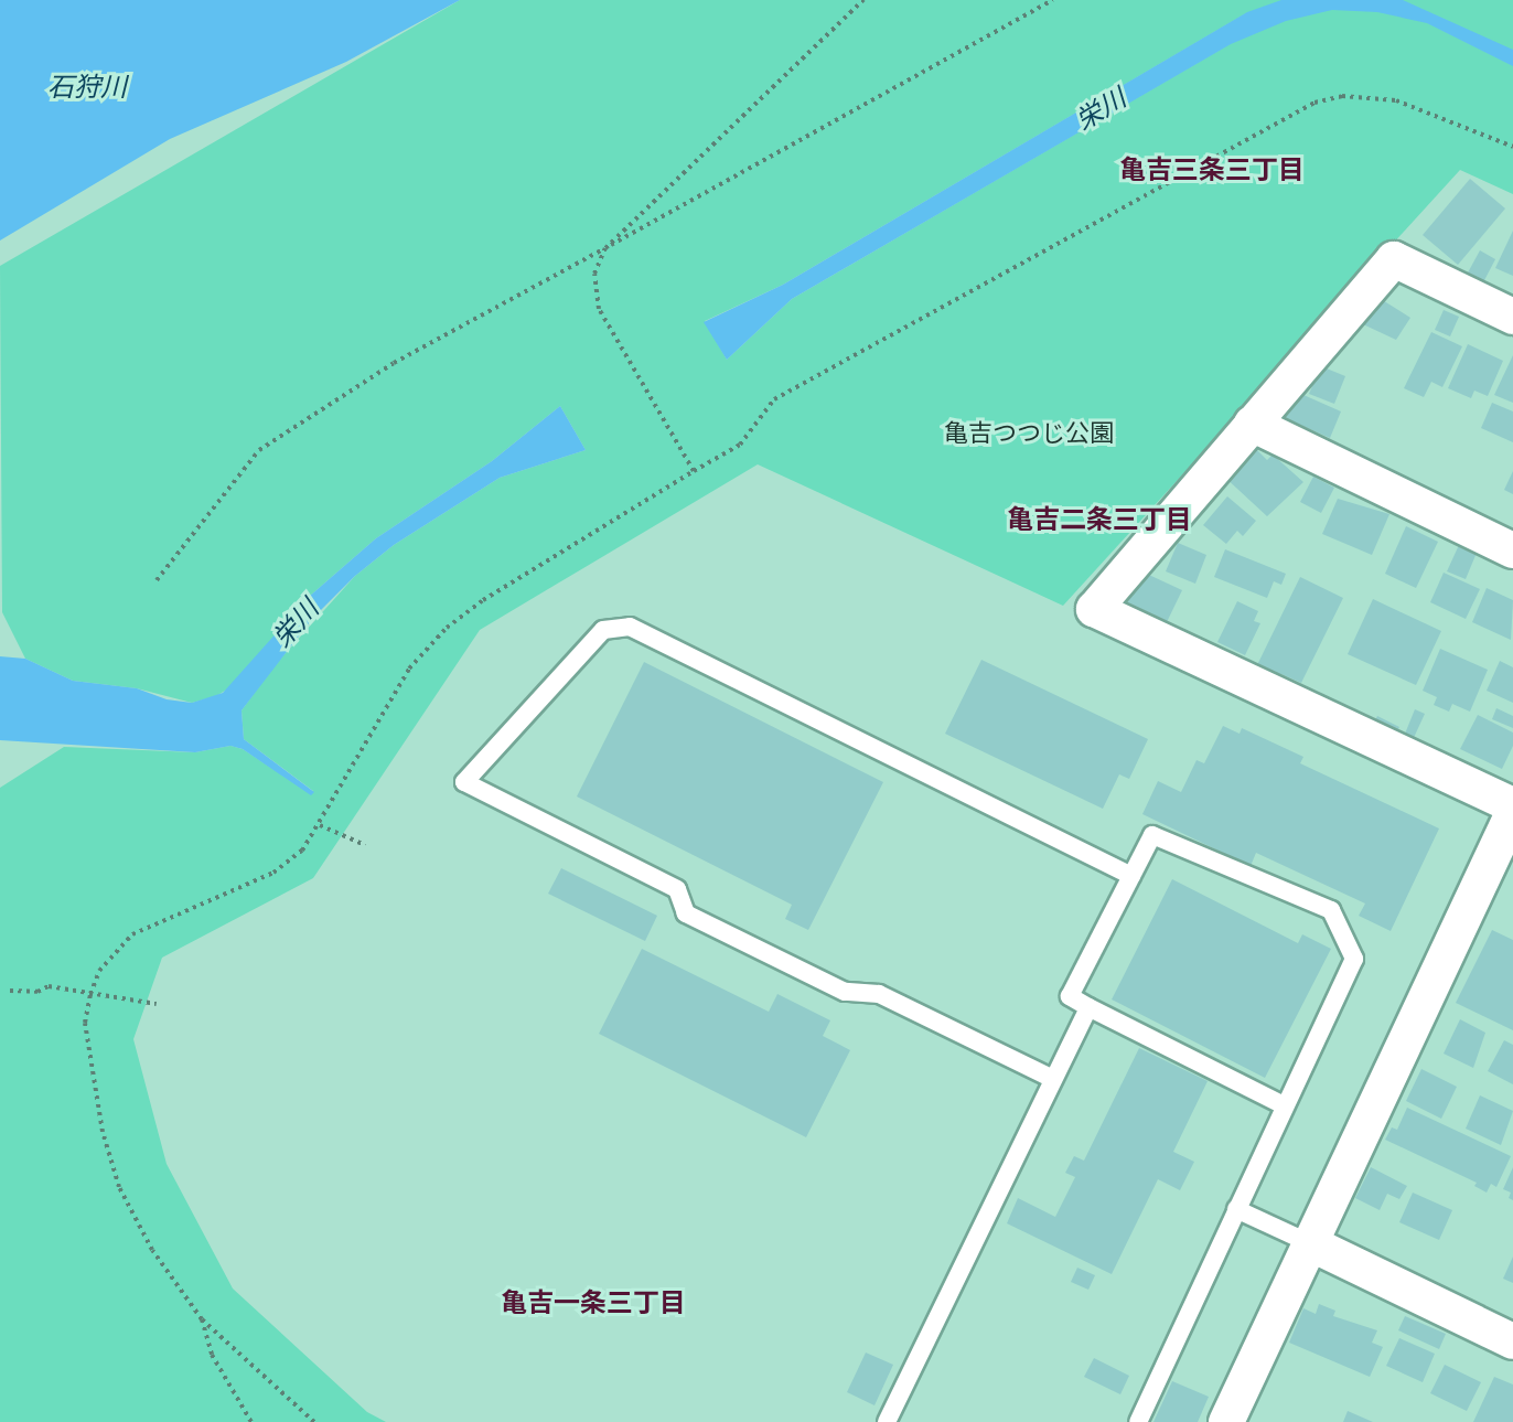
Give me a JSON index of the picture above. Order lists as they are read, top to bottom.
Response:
{
  "districts": ["亀吉三条三丁目", "亀吉二条三丁目", "亀吉一条三丁目"],
  "water": ["石狩川", "栄川"],
  "parks": ["亀吉つつじ公園"]
}
